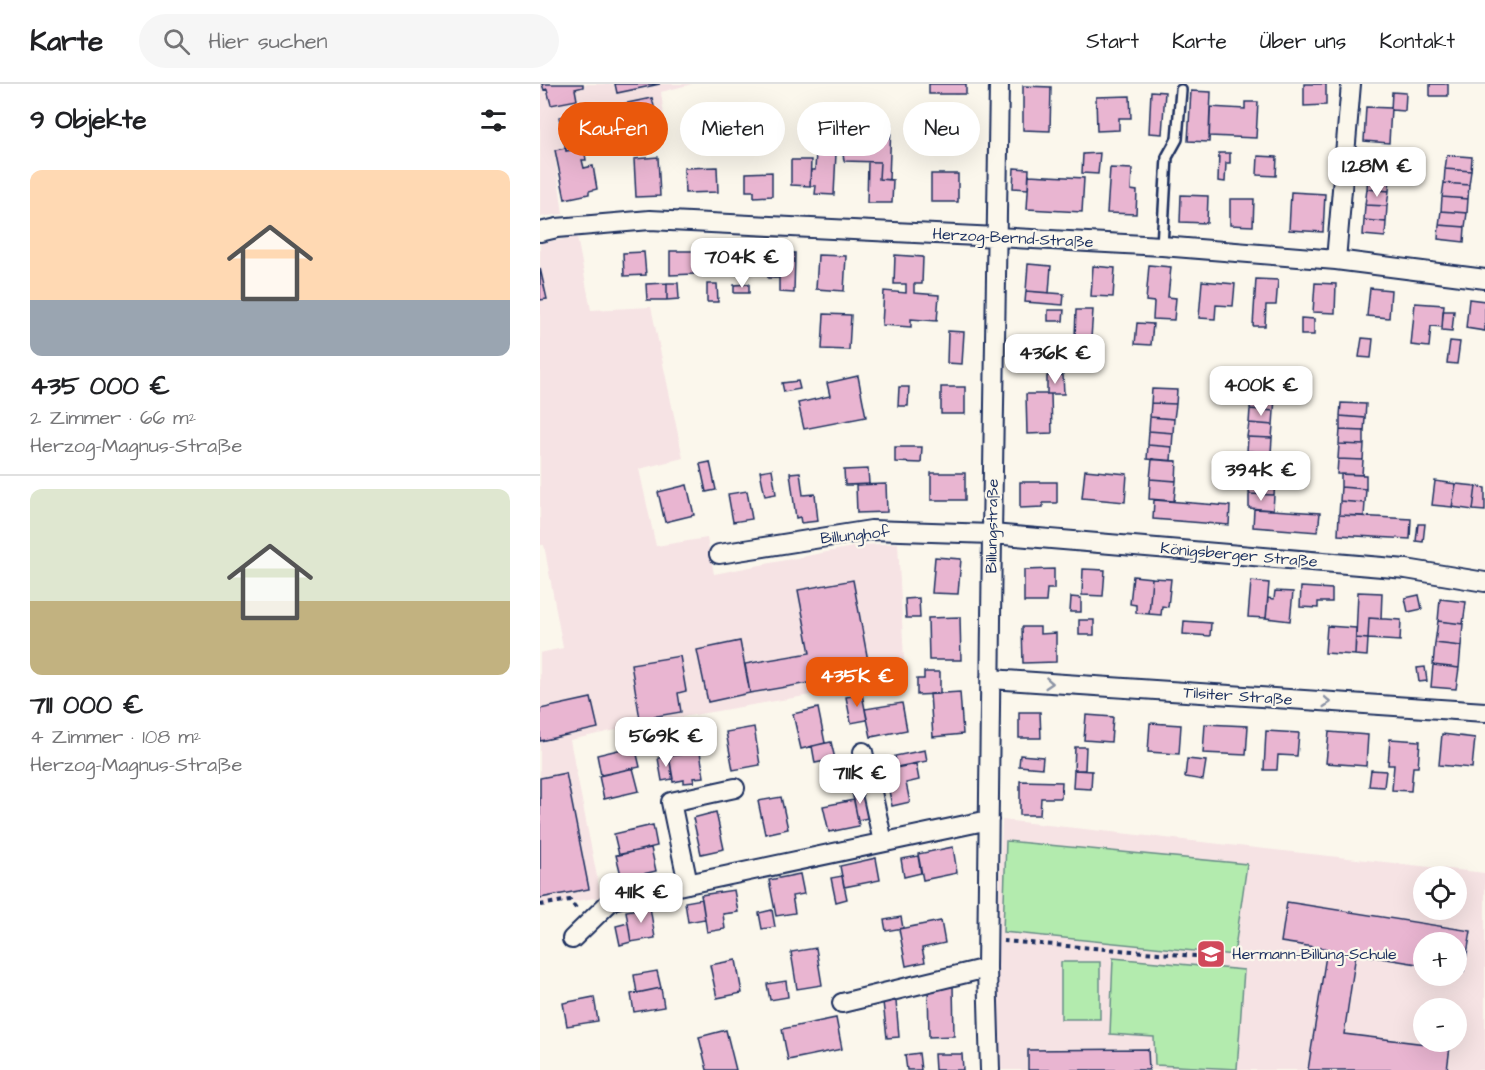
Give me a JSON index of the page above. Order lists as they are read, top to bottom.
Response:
{
  "streets": {
    "street": [
      "Herzog-Bernd-Straße",
      "Billungstraße",
      "Billunghof",
      "Königsberger Straße",
      "Tilsiter Straße"
    ]
  },
  "crossings": [
    ["Herzog-Bernd-Straße", "Billungstraße"],
    ["Billungstraße", "Billunghof"],
    ["Billungstraße", "Königsberger Straße"],
    ["Billungstraße", "Tilsiter Straße"],
    ["Billunghof", "Königsberger Straße"]
  ],
  "one_way": ["Tilsiter Straße"],
  "places": {
    "school or university": ["Hermann-Billung-Schule"]
  },
  "page": {
    "header": "Karte",
    "search": "Hier suchen",
    "nav": [
      "Start",
      "Karte",
      "Über uns",
      "Kontakt"
    ],
    "heading": "9 Objekte",
    "chip": [
      "Kaufen",
      "Mieten",
      "Filter",
      "Neu"
    ],
    "price": [
      "1.28M €",
      "704K €",
      "436K €",
      "400K €",
      "394K €",
      "435K €",
      "569K €",
      "711K €",
      "411K €"
    ],
    "list": [
      {
        "name": "435 000 €",
        "note": "2 Zimmer · 66 m² · Herzog-Magnus-Straße"
      },
      {
        "name": "711 000 €",
        "note": "4 Zimmer · 108 m² · Herzog-Magnus-Straße"
      }
    ],
    "map_buttons": ["+", "−"]
  }
}
